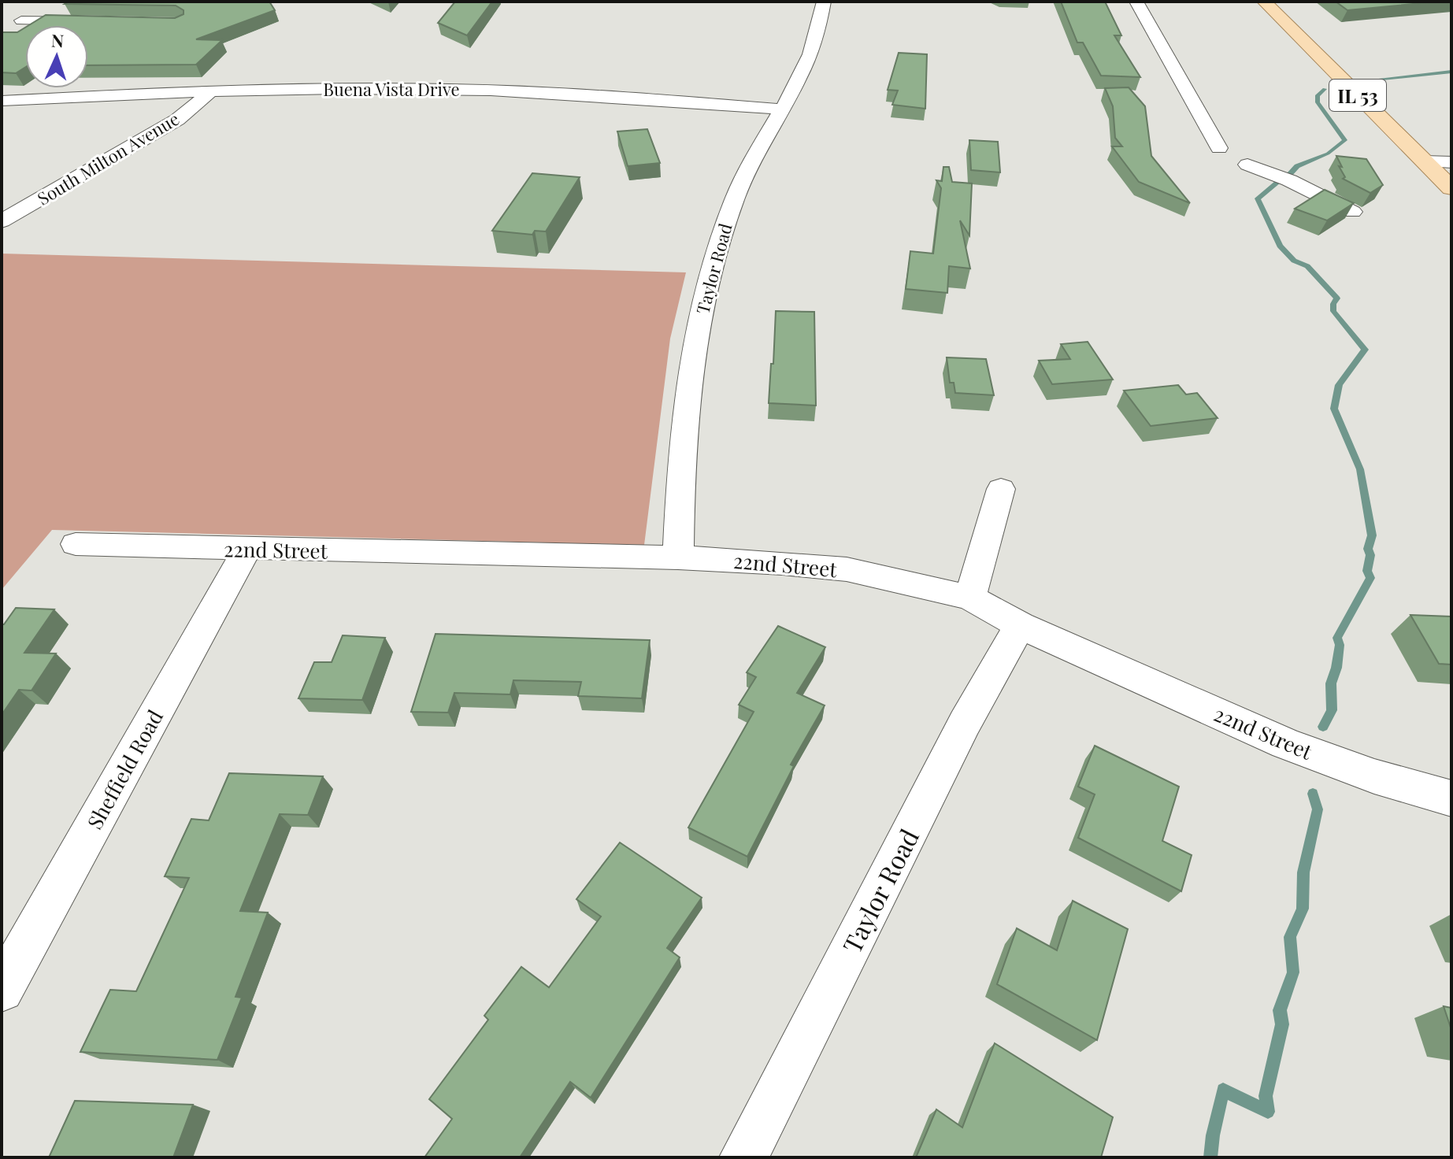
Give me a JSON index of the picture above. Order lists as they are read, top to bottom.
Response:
{
  "streets": {
    "main road": ["IL 53"],
    "street": [
      "Buena Vista Drive",
      "South Milton Avenue",
      "Taylor Road",
      "22nd Street",
      "Sheffield Road"
    ]
  },
  "crossings": [
    ["Buena Vista Drive", "South Milton Avenue"],
    ["Buena Vista Drive", "Taylor Road"],
    ["Taylor Road", "22nd Street"],
    ["22nd Street", "Sheffield Road"]
  ],
  "north": "top"
}
